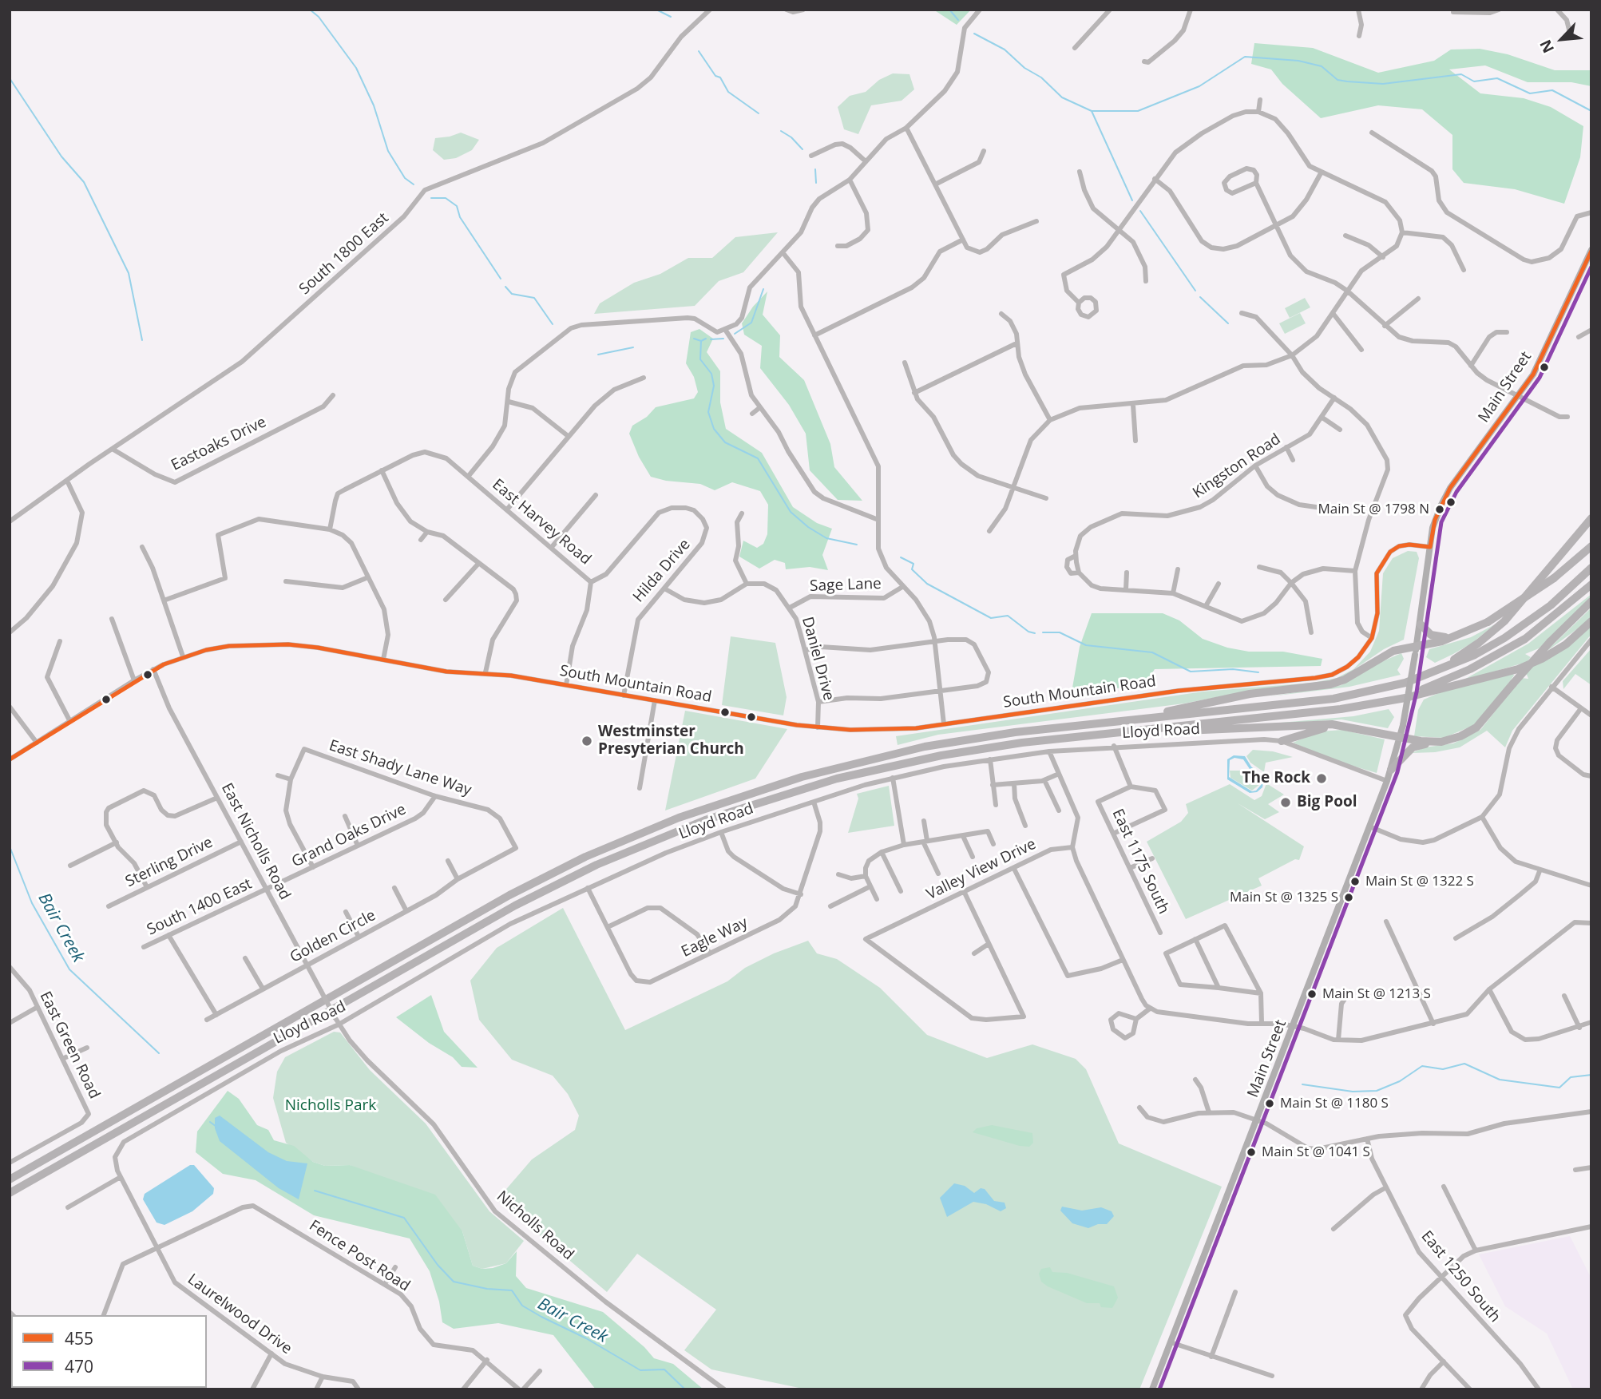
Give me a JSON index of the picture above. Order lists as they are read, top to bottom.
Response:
{
  "streets": {
    "main road": ["Main Street"],
    "street": [
      "South 1800 East",
      "Eastoaks Drive",
      "Kingston Road",
      "East Harvey Road",
      "Hilda Drive",
      "Sage Lane",
      "Daniel Drive",
      "South Mountain Road",
      "Lloyd Road",
      "East Shady Lane Way",
      "Grand Oaks Drive",
      "East Nicholls Road",
      "East 1175 South",
      "Sterling Drive",
      "Valley View Drive",
      "South 1400 East",
      "Golden Circle",
      "Eagle Way",
      "East Green Road",
      "Nicholls Road",
      "Fence Post Road",
      "East 1250 South",
      "Laurelwood Drive"
    ]
  },
  "crossings": [
    ["South 1800 East", "Eastoaks Drive"],
    ["Main Street", "South Mountain Road"],
    ["Main Street", "Lloyd Road"],
    ["East Harvey Road", "Hilda Drive"],
    ["East Harvey Road", "South Mountain Road"],
    ["Hilda Drive", "South Mountain Road"],
    ["Sage Lane", "Daniel Drive"],
    ["Daniel Drive", "South Mountain Road"],
    ["South Mountain Road", "East Nicholls Road"],
    ["Lloyd Road", "East Nicholls Road"],
    ["Lloyd Road", "Eagle Way"],
    ["Lloyd Road", "Nicholls Road"],
    ["East Shady Lane Way", "Grand Oaks Drive"],
    ["East Shady Lane Way", "Golden Circle"],
    ["Grand Oaks Drive", "East Nicholls Road"],
    ["Grand Oaks Drive", "South 1400 East"],
    ["East Nicholls Road", "Sterling Drive"],
    ["East Nicholls Road", "South 1400 East"],
    ["East Nicholls Road", "Golden Circle"],
    ["East Nicholls Road", "Nicholls Road"],
    ["Fence Post Road", "Laurelwood Drive"]
  ],
  "water": ["Bair Creek"],
  "parks": ["Nicholls Park"],
  "places": [
    "Main St @ 1798 N",
    "Westminster Presyterian Church",
    "The Rock",
    "Big Pool",
    "Main St @ 1322 S",
    "Main St @ 1325 S",
    "Main St @ 1213 S",
    "Main St @ 1180 S",
    "Main St @ 1041 S"
  ],
  "lines": ["transit line 455", "transit line 470"],
  "legend": ["455", "470"],
  "north": "bottom left"
}
